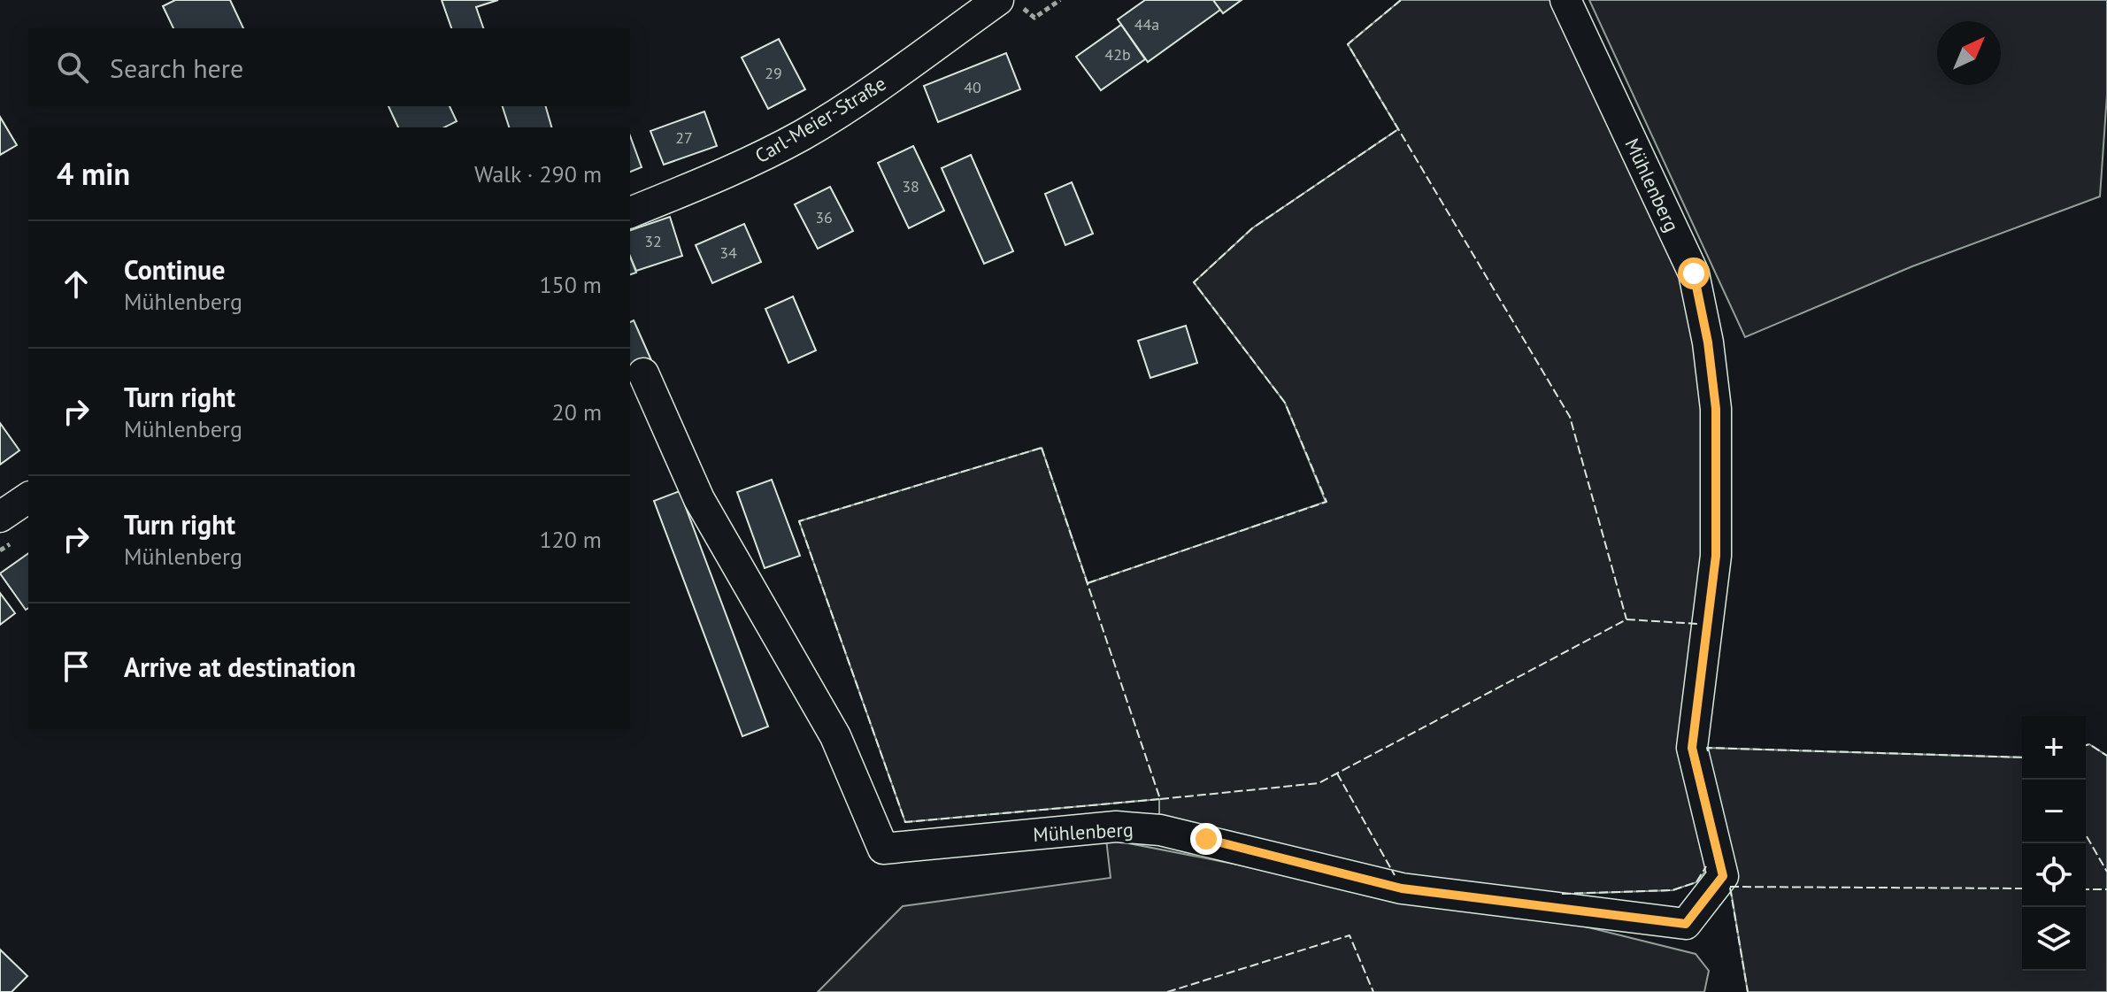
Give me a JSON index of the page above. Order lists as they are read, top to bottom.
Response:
{
  "streets": {
    "street": ["Carl-Meier-Straße", "Mühlenberg"]
  },
  "house_numbers": [
    "44a",
    "42b",
    "29",
    "40",
    "27",
    "38",
    "36",
    "32",
    "34"
  ],
  "north": "top right",
  "page": {
    "search": "Search here",
    "heading": ["4 min", "Walk · 290 m"],
    "list": [
      ["Continue", "Mühlenberg", "150 m"],
      ["Turn right", "Mühlenberg", "20 m"],
      ["Turn right", "Mühlenberg", "120 m"],
      "Arrive at destination"
    ],
    "map_buttons": ["+", "−"]
  }
}
